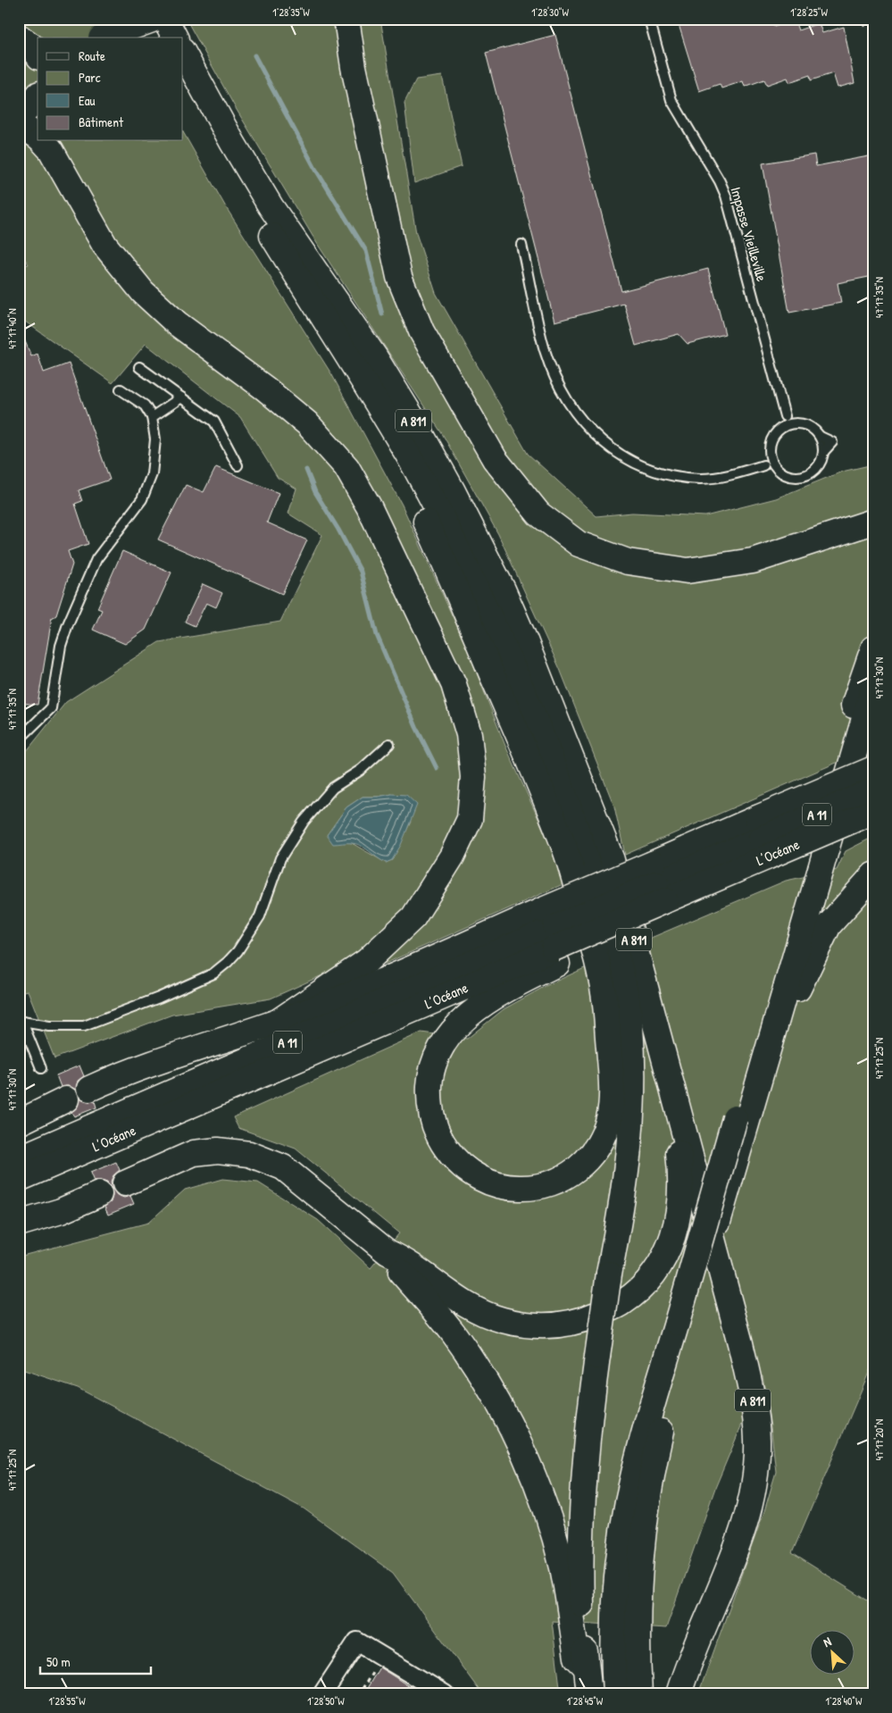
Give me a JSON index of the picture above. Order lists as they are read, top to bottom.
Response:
{
  "streets": {
    "main road": ["A 811", "A 11", "L’Océane"],
    "lane": ["Impasse Vieilleville"]
  },
  "legend": [
    "Route",
    "Parc",
    "Eau",
    "Bâtiment"
  ],
  "scale_bar": "50 m",
  "north": "top left",
  "coordinates": [
    "1°28'35\"W",
    "1°28'30\"W",
    "1°28'25\"W",
    "47°17'35\"N",
    "47°17'40\"N",
    "47°17'30\"N",
    "47°17'25\"N",
    "47°17'20\"N",
    "1°28'55\"W",
    "1°28'50\"W",
    "1°28'45\"W",
    "1°28'40\"W"
  ]
}
